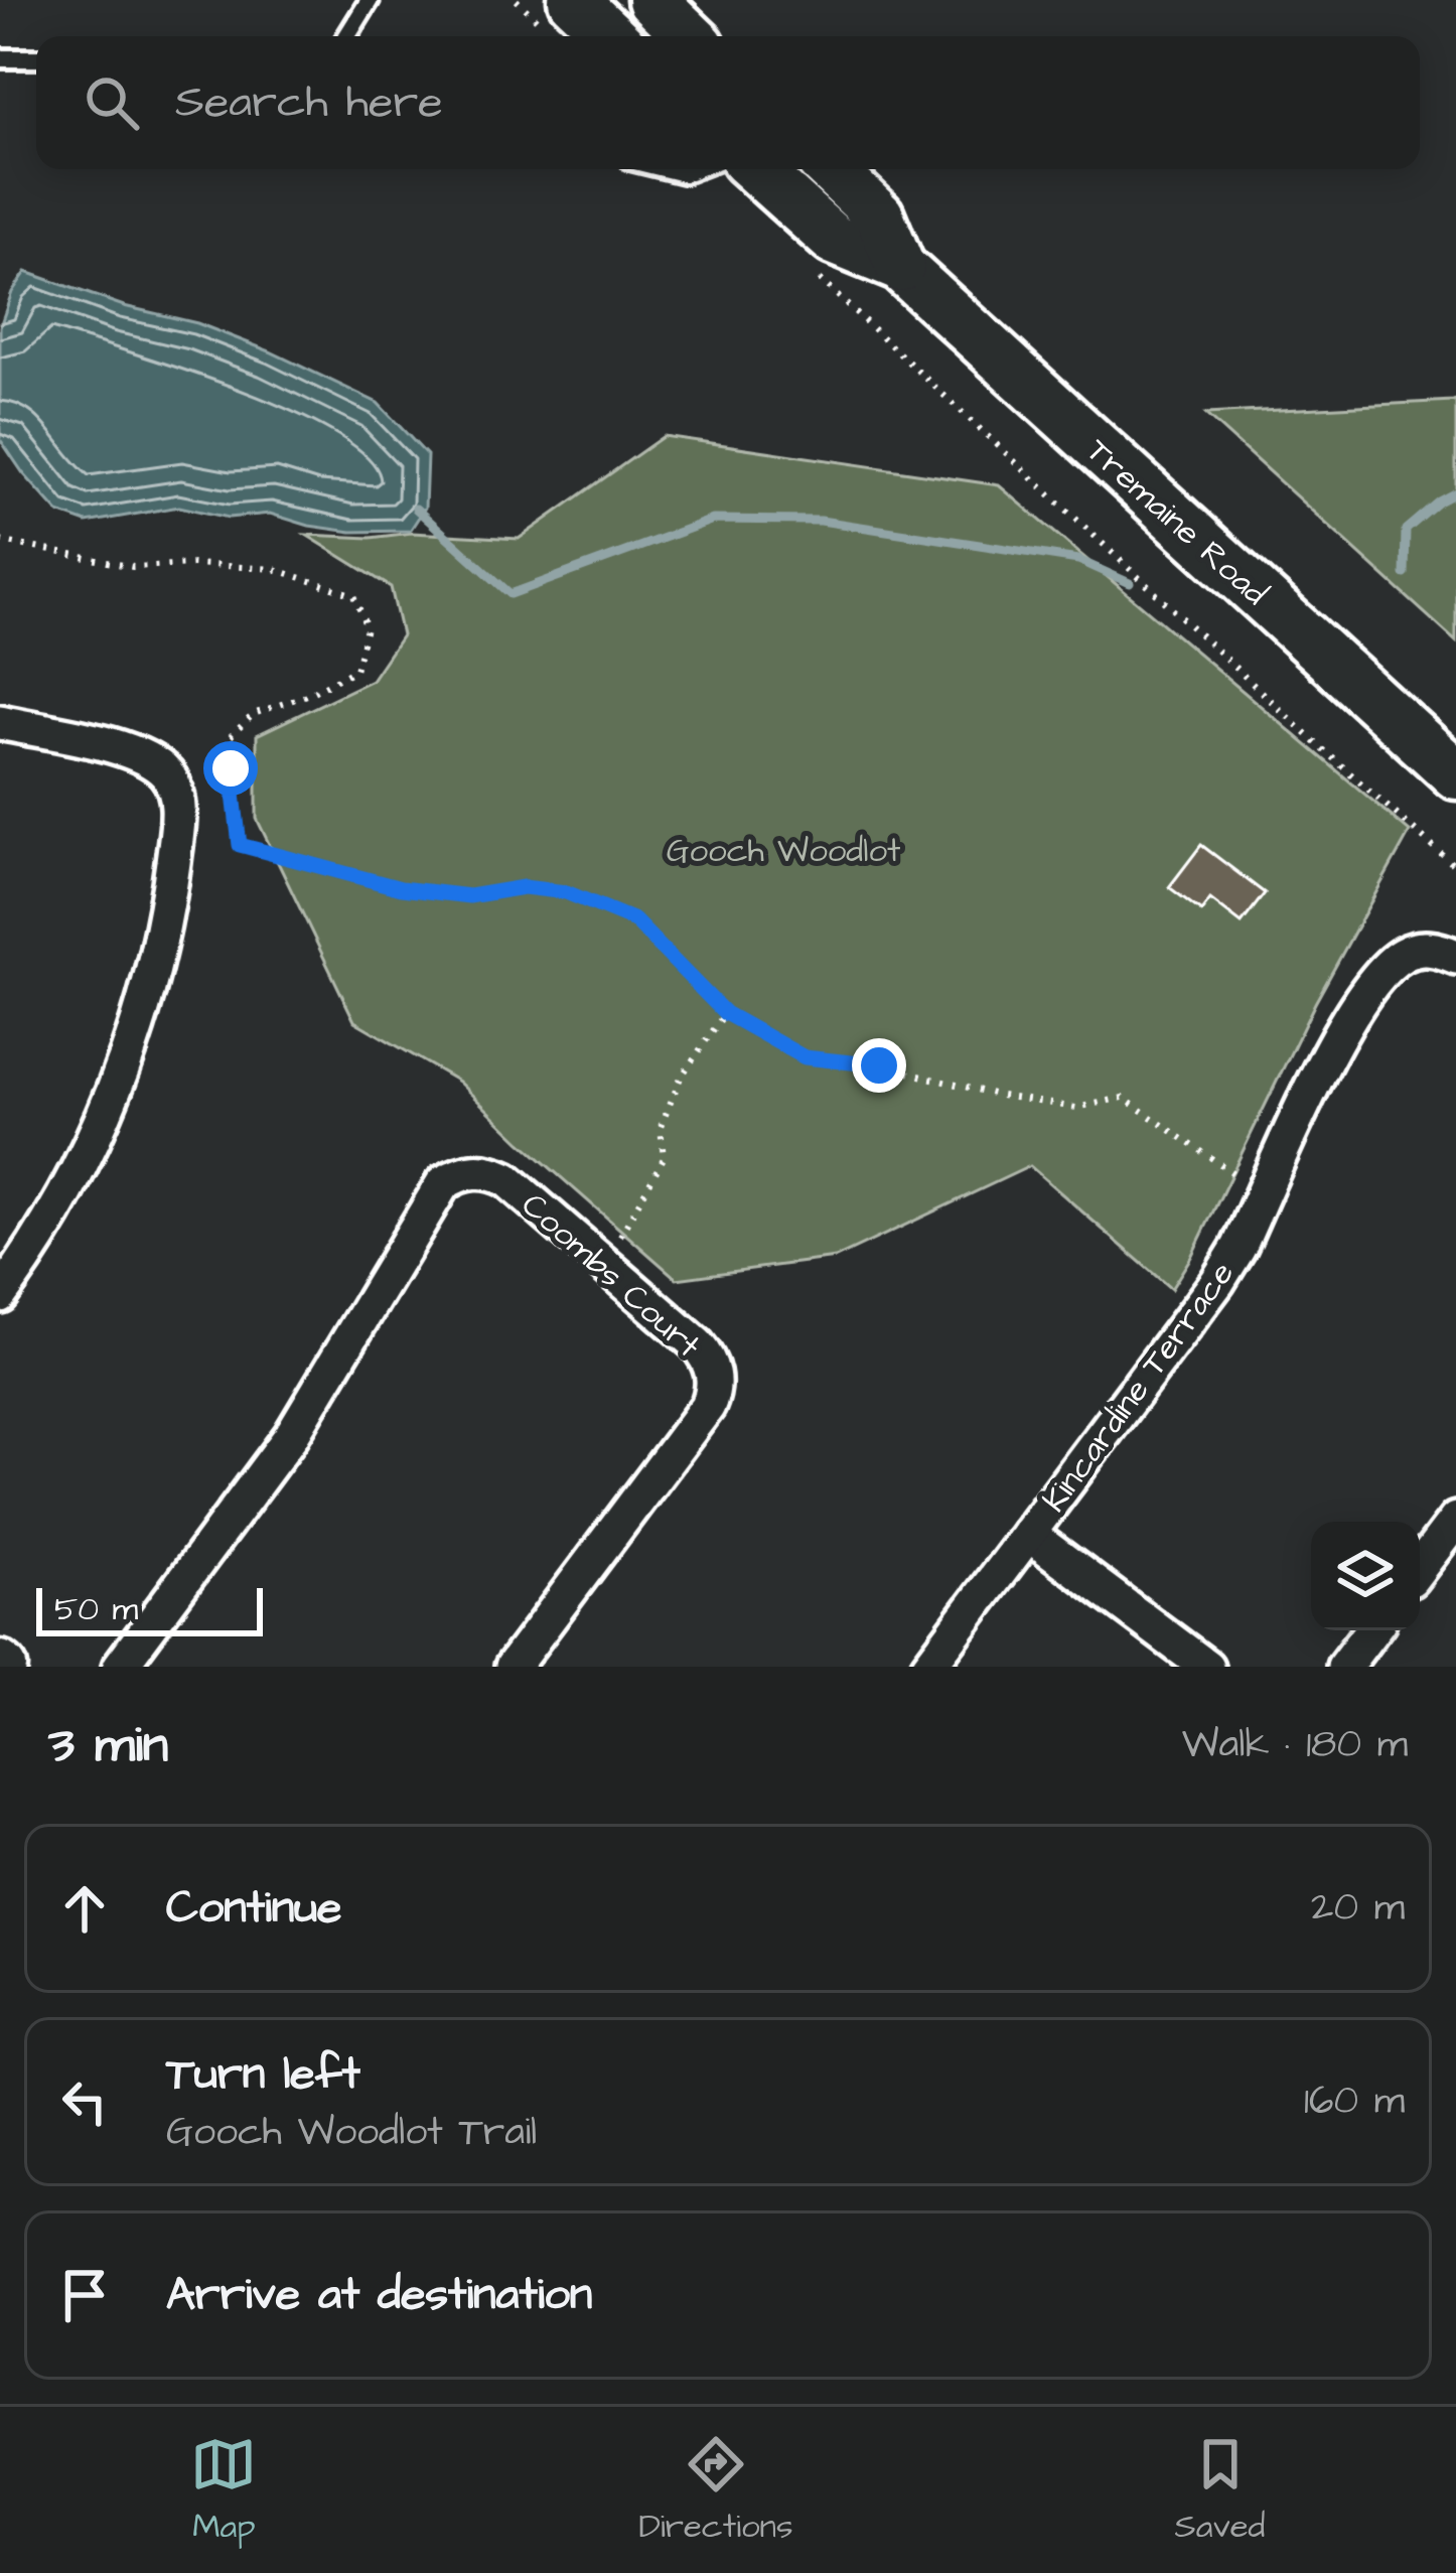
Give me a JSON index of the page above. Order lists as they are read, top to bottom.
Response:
{
  "streets": {
    "main road": ["Tremaine Road"],
    "street": ["Coombs Court", "Kincardine Terrace"]
  },
  "parks": ["Gooch Woodlot"],
  "scale_bar": "50 m",
  "page": {
    "search": "Search here",
    "scale": "50 m",
    "heading": ["3 min", "Walk · 180 m"],
    "list": [
      ["Continue", "20 m"],
      ["Turn left", "Gooch Woodlot Trail", "160 m"],
      "Arrive at destination"
    ],
    "nav": ["Map", "Directions", "Saved"]
  }
}
